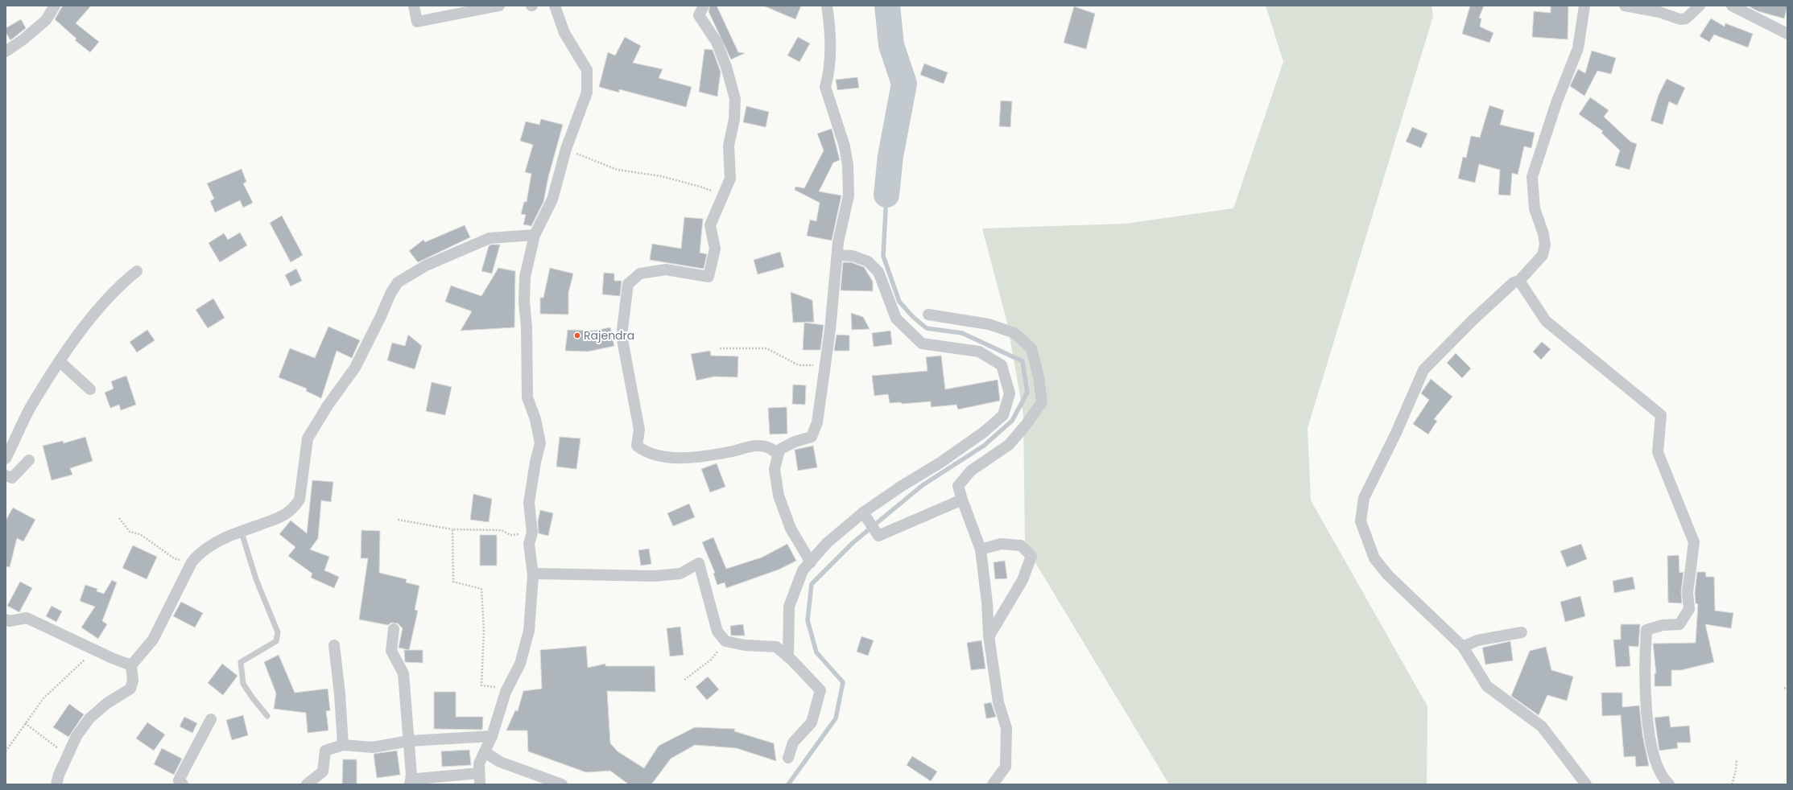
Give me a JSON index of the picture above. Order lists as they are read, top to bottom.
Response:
{
  "places": ["Rajendra"]
}
